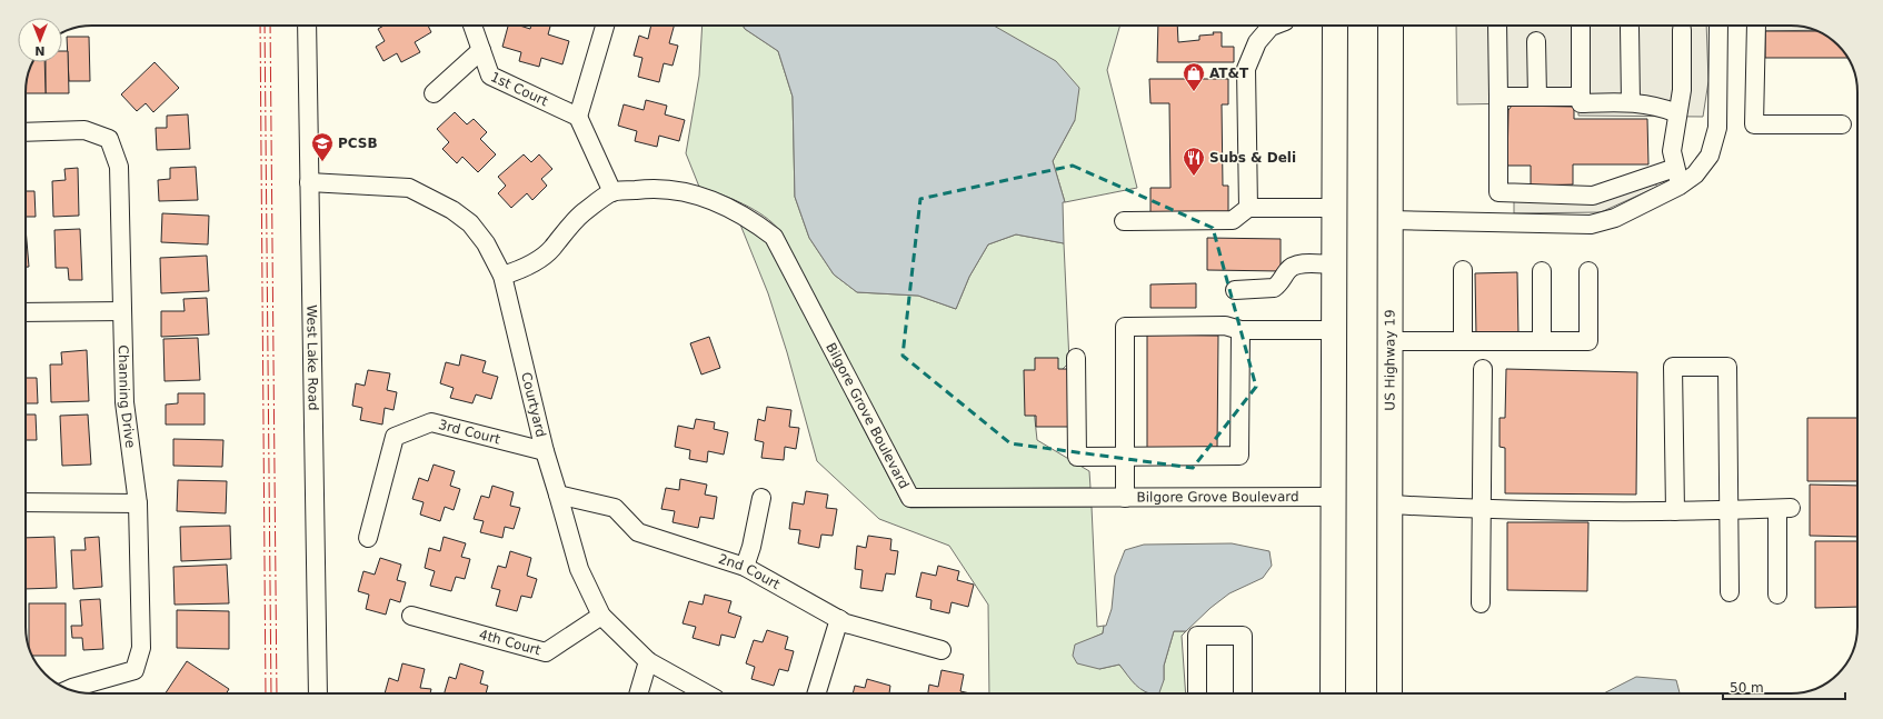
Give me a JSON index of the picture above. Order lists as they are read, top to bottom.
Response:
{
  "streets": {
    "highway": ["US Highway 19"],
    "street": [
      "1st Court",
      "West Lake Road",
      "Channing Drive",
      "Courtyard",
      "Bilgore Grove Boulevard",
      "3rd Court",
      "2nd Court",
      "4th Court"
    ]
  },
  "crossings": [
    ["West Lake Road", "Courtyard"],
    ["Courtyard", "Bilgore Grove Boulevard"],
    ["Courtyard", "3rd Court"],
    ["Courtyard", "2nd Court"],
    ["Courtyard", "4th Court"]
  ],
  "places": {
    "shop": ["AT&T"],
    "school or university": ["PCSB"],
    "restaurant": ["Subs & Deli"]
  },
  "scale_bar": "50 m",
  "north": "bottom"
}
